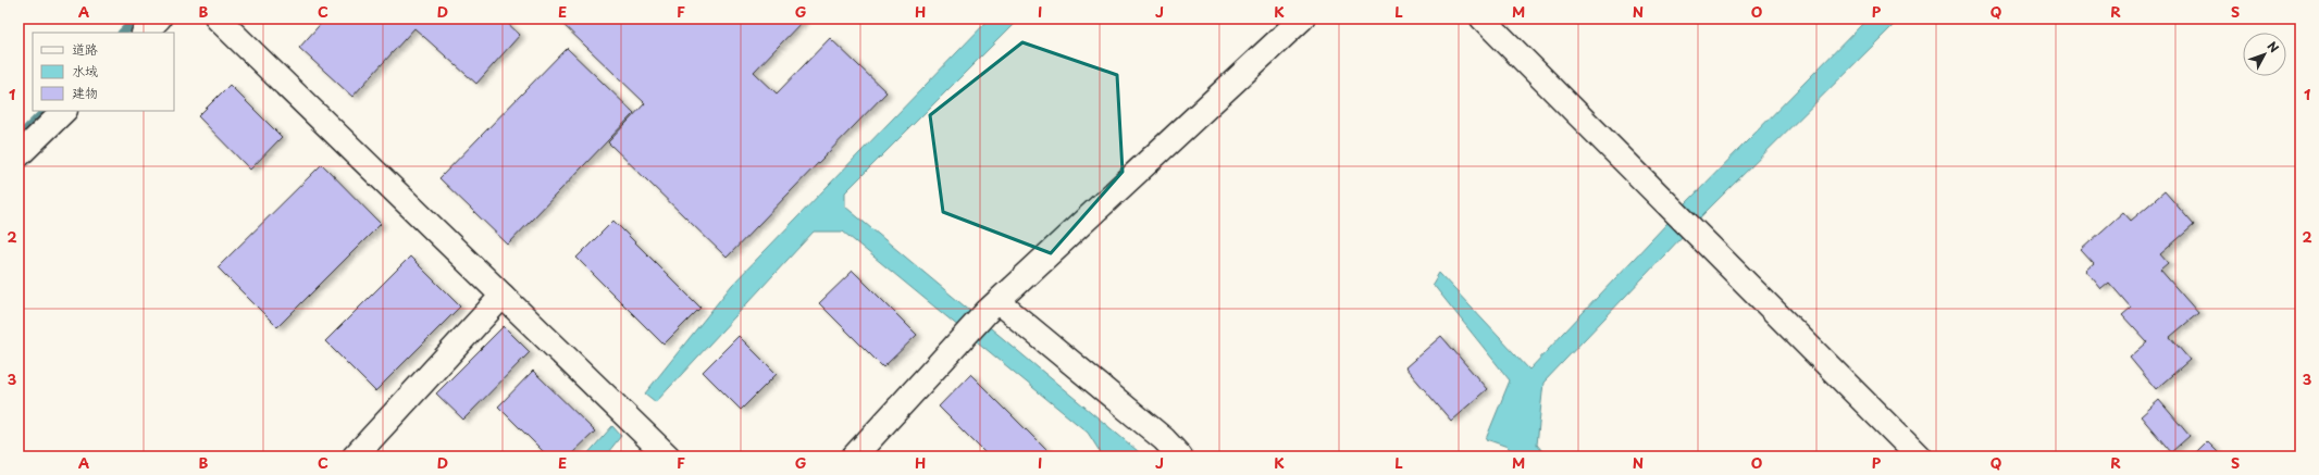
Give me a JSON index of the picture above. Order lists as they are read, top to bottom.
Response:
{
  "legend": ["道路", "水域", "建物"],
  "north": "top right",
  "grid": {
    "columns": [
      "A",
      "B",
      "C",
      "D",
      "E",
      "F",
      "G",
      "H",
      "I",
      "J",
      "K",
      "L",
      "M",
      "N",
      "O",
      "P",
      "Q",
      "R",
      "S"
    ],
    "rows": ["1", "2", "3"]
  }
}
